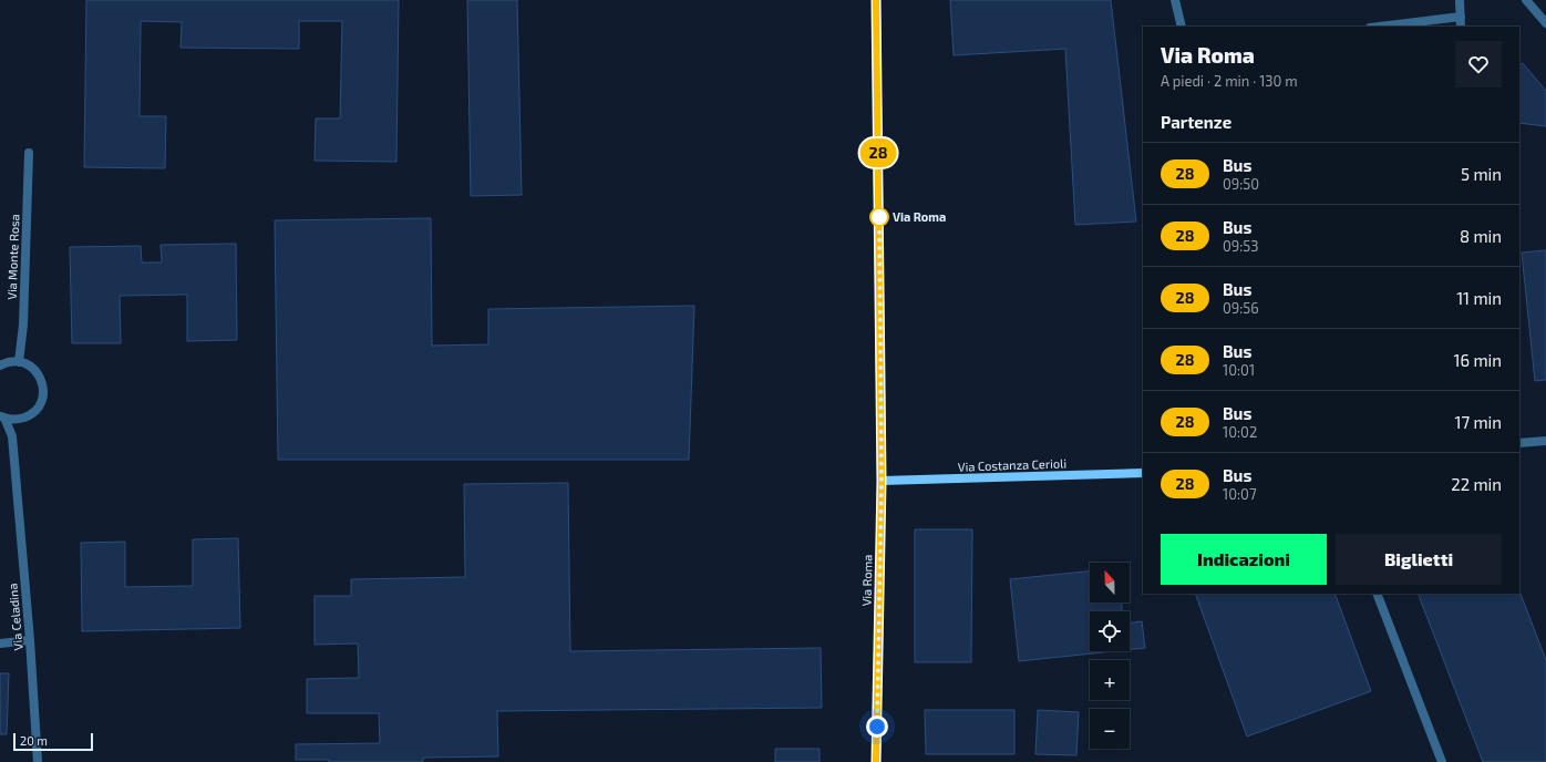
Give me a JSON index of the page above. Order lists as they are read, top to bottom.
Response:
{
  "streets": {
    "street": [
      "Via Monte Rosa",
      "Via Costanza Cerioli",
      "Via Roma",
      "Via Celadina"
    ]
  },
  "crossings": [
    ["Via Costanza Cerioli", "Via Roma"]
  ],
  "places": ["Via Roma"],
  "lines": ["bus line 28"],
  "scale_bar": "20 m",
  "north": "top",
  "page": {
    "on_map": "28",
    "heading": [
      ["Via Roma", "A piedi · 2 min · 130 m"],
      "Partenze"
    ],
    "list": [
      {
        "mark": "28",
        "name": "Bus",
        "note": "09:50",
        "value": "5 min"
      },
      {
        "mark": "28",
        "name": "Bus",
        "note": "09:53",
        "value": "8 min"
      },
      {
        "mark": "28",
        "name": "Bus",
        "note": "09:56",
        "value": "11 min"
      },
      {
        "mark": "28",
        "name": "Bus",
        "note": "10:01",
        "value": "16 min"
      },
      {
        "mark": "28",
        "name": "Bus",
        "note": "10:02",
        "value": "17 min"
      },
      {
        "mark": "28",
        "name": "Bus",
        "note": "10:07",
        "value": "22 min"
      }
    ],
    "buttons": ["Indicazioni", "Biglietti"],
    "map_buttons": ["+", "−"],
    "scale": "20 m"
  }
}
